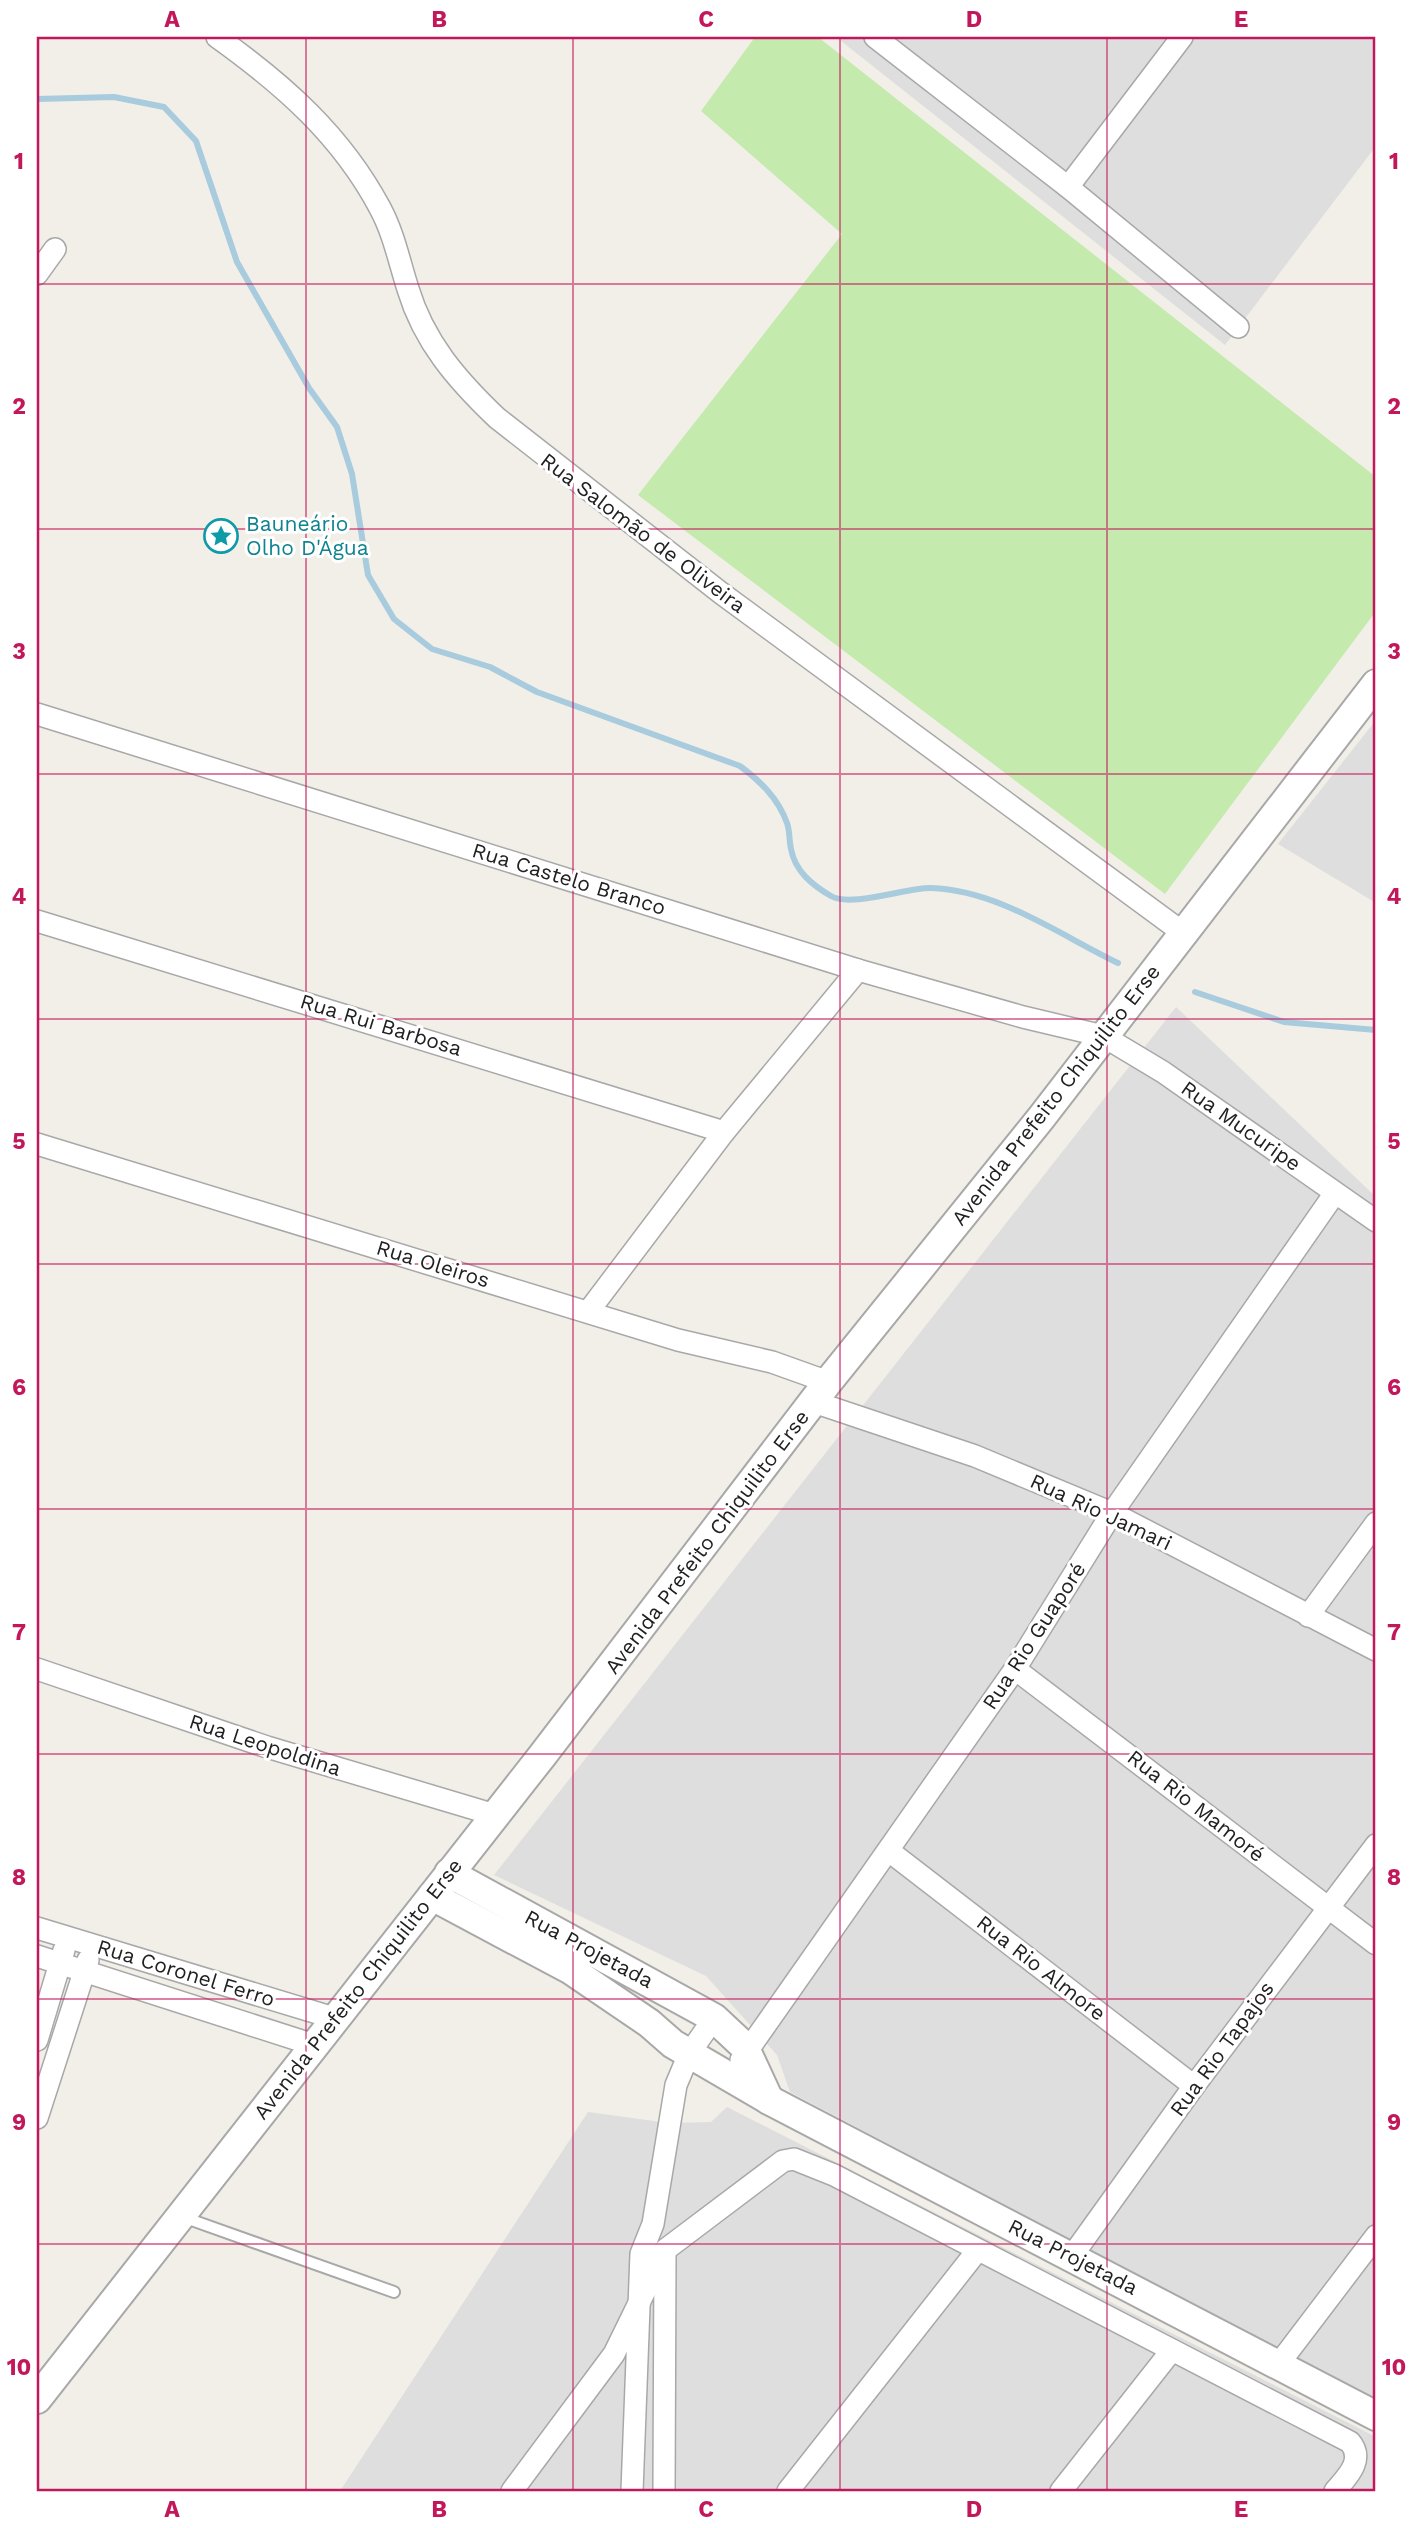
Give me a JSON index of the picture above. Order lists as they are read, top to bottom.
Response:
{
  "streets": {
    "street": [
      "Rua Salomão de Oliveira",
      "Rua Castelo Branco",
      "Rua Rui Barbosa",
      "Avenida Prefeito Chiquilito Erse",
      "Rua Mucuripe",
      "Rua Oleiros",
      "Rua Rio Jamari",
      "Rua Rio Guaporé",
      "Rua Leopoldina",
      "Rua Rio Mamoré",
      "Rua Projetada",
      "Rua Rio Almore",
      "Rua Coronel Ferro",
      "Rua Rio Tapajos"
    ]
  },
  "crossings": [
    ["Rua Salomão de Oliveira", "Avenida Prefeito Chiquilito Erse"],
    ["Rua Castelo Branco", "Avenida Prefeito Chiquilito Erse"],
    ["Rua Castelo Branco", "Rua Mucuripe"],
    ["Avenida Prefeito Chiquilito Erse", "Rua Mucuripe"],
    ["Avenida Prefeito Chiquilito Erse", "Rua Oleiros"],
    ["Avenida Prefeito Chiquilito Erse", "Rua Rio Jamari"],
    ["Avenida Prefeito Chiquilito Erse", "Rua Leopoldina"],
    ["Avenida Prefeito Chiquilito Erse", "Rua Projetada"],
    ["Avenida Prefeito Chiquilito Erse", "Rua Coronel Ferro"],
    ["Rua Mucuripe", "Rua Rio Guaporé"],
    ["Rua Oleiros", "Rua Rio Jamari"],
    ["Rua Rio Jamari", "Rua Rio Guaporé"],
    ["Rua Rio Guaporé", "Rua Rio Mamoré"],
    ["Rua Rio Guaporé", "Rua Projetada"],
    ["Rua Rio Guaporé", "Rua Rio Almore"],
    ["Rua Rio Mamoré", "Rua Rio Tapajos"],
    ["Rua Projetada", "Rua Rio Tapajos"],
    ["Rua Rio Almore", "Rua Rio Tapajos"]
  ],
  "places": {
    "place": ["Bauneário Olho D'Água"]
  },
  "grid": {
    "columns": [
      "A",
      "B",
      "C",
      "D",
      "E"
    ],
    "rows": [
      "1",
      "2",
      "3",
      "4",
      "5",
      "6",
      "7",
      "8",
      "9",
      "10"
    ]
  }
}
